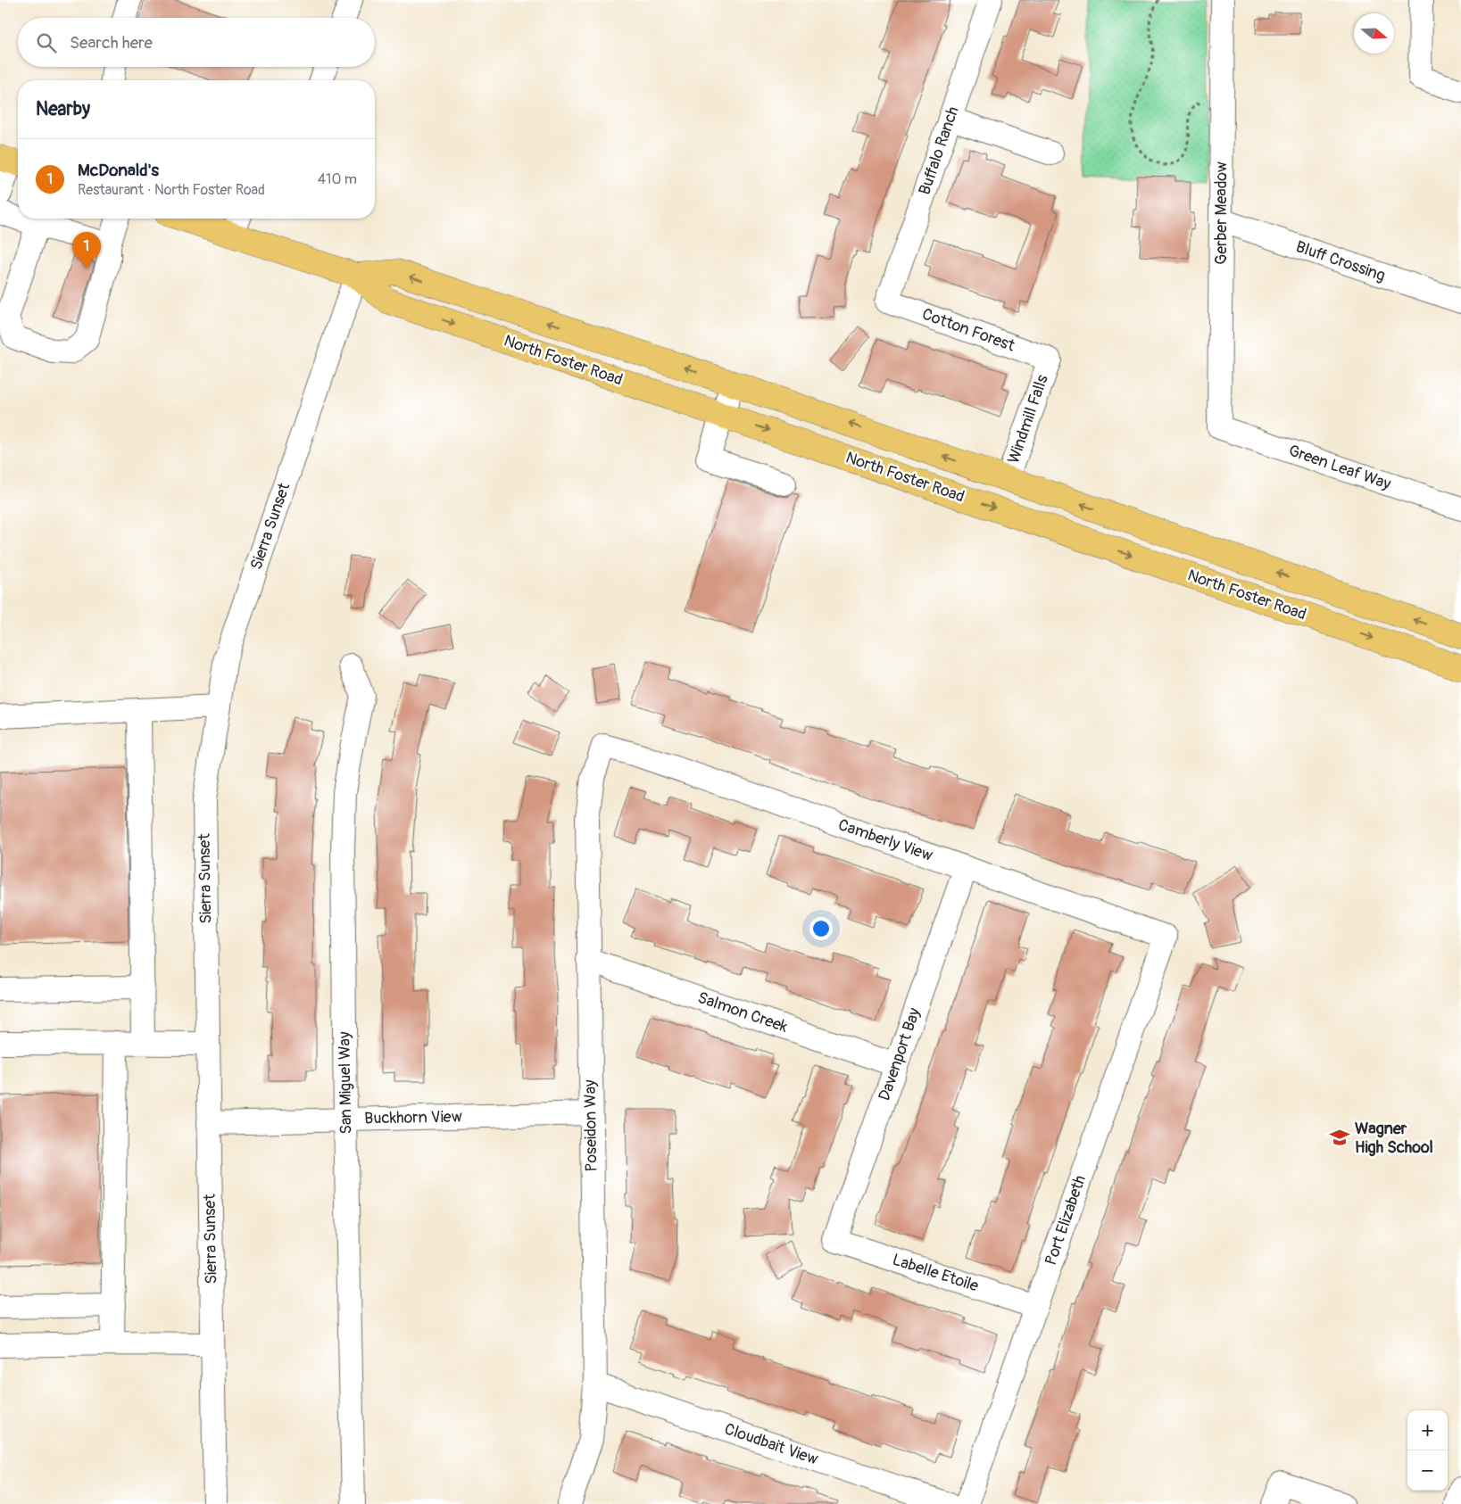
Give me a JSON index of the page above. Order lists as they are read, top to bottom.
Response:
{
  "streets": {
    "main road": ["North Foster Road"],
    "street": [
      "Buffalo Ranch",
      "Gerber Meadow",
      "Bluff Crossing",
      "Cotton Forest",
      "Windmill Falls",
      "Green Leaf Way",
      "Sierra Sunset",
      "Camberly View",
      "Salmon Creek",
      "Davenport Bay",
      "San Miguel Way",
      "Buckhorn View",
      "Poseidon Way",
      "Port Elizabeth",
      "Labelle Etoile",
      "Cloudbait View"
    ]
  },
  "crossings": [
    ["Buffalo Ranch", "Cotton Forest"],
    ["Gerber Meadow", "Bluff Crossing"],
    ["Gerber Meadow", "Green Leaf Way"],
    ["Cotton Forest", "Windmill Falls"],
    ["North Foster Road", "Windmill Falls"],
    ["North Foster Road", "Sierra Sunset"],
    ["Sierra Sunset", "Buckhorn View"],
    ["Camberly View", "Davenport Bay"],
    ["Camberly View", "Poseidon Way"],
    ["Camberly View", "Port Elizabeth"],
    ["Salmon Creek", "Davenport Bay"],
    ["Salmon Creek", "Poseidon Way"],
    ["Davenport Bay", "Labelle Etoile"],
    ["San Miguel Way", "Buckhorn View"],
    ["Buckhorn View", "Poseidon Way"],
    ["Poseidon Way", "Cloudbait View"],
    ["Port Elizabeth", "Labelle Etoile"]
  ],
  "places": {
    "school or university": ["Wagner High School"]
  },
  "north": "right",
  "page": {
    "search": "Search here",
    "heading": "Nearby",
    "list": [
      {
        "mark": "1",
        "name": "McDonald's",
        "note": "Restaurant · North Foster Road",
        "value": "410 m"
      }
    ],
    "pins": "1",
    "map_buttons": ["+", "−"]
  }
}
